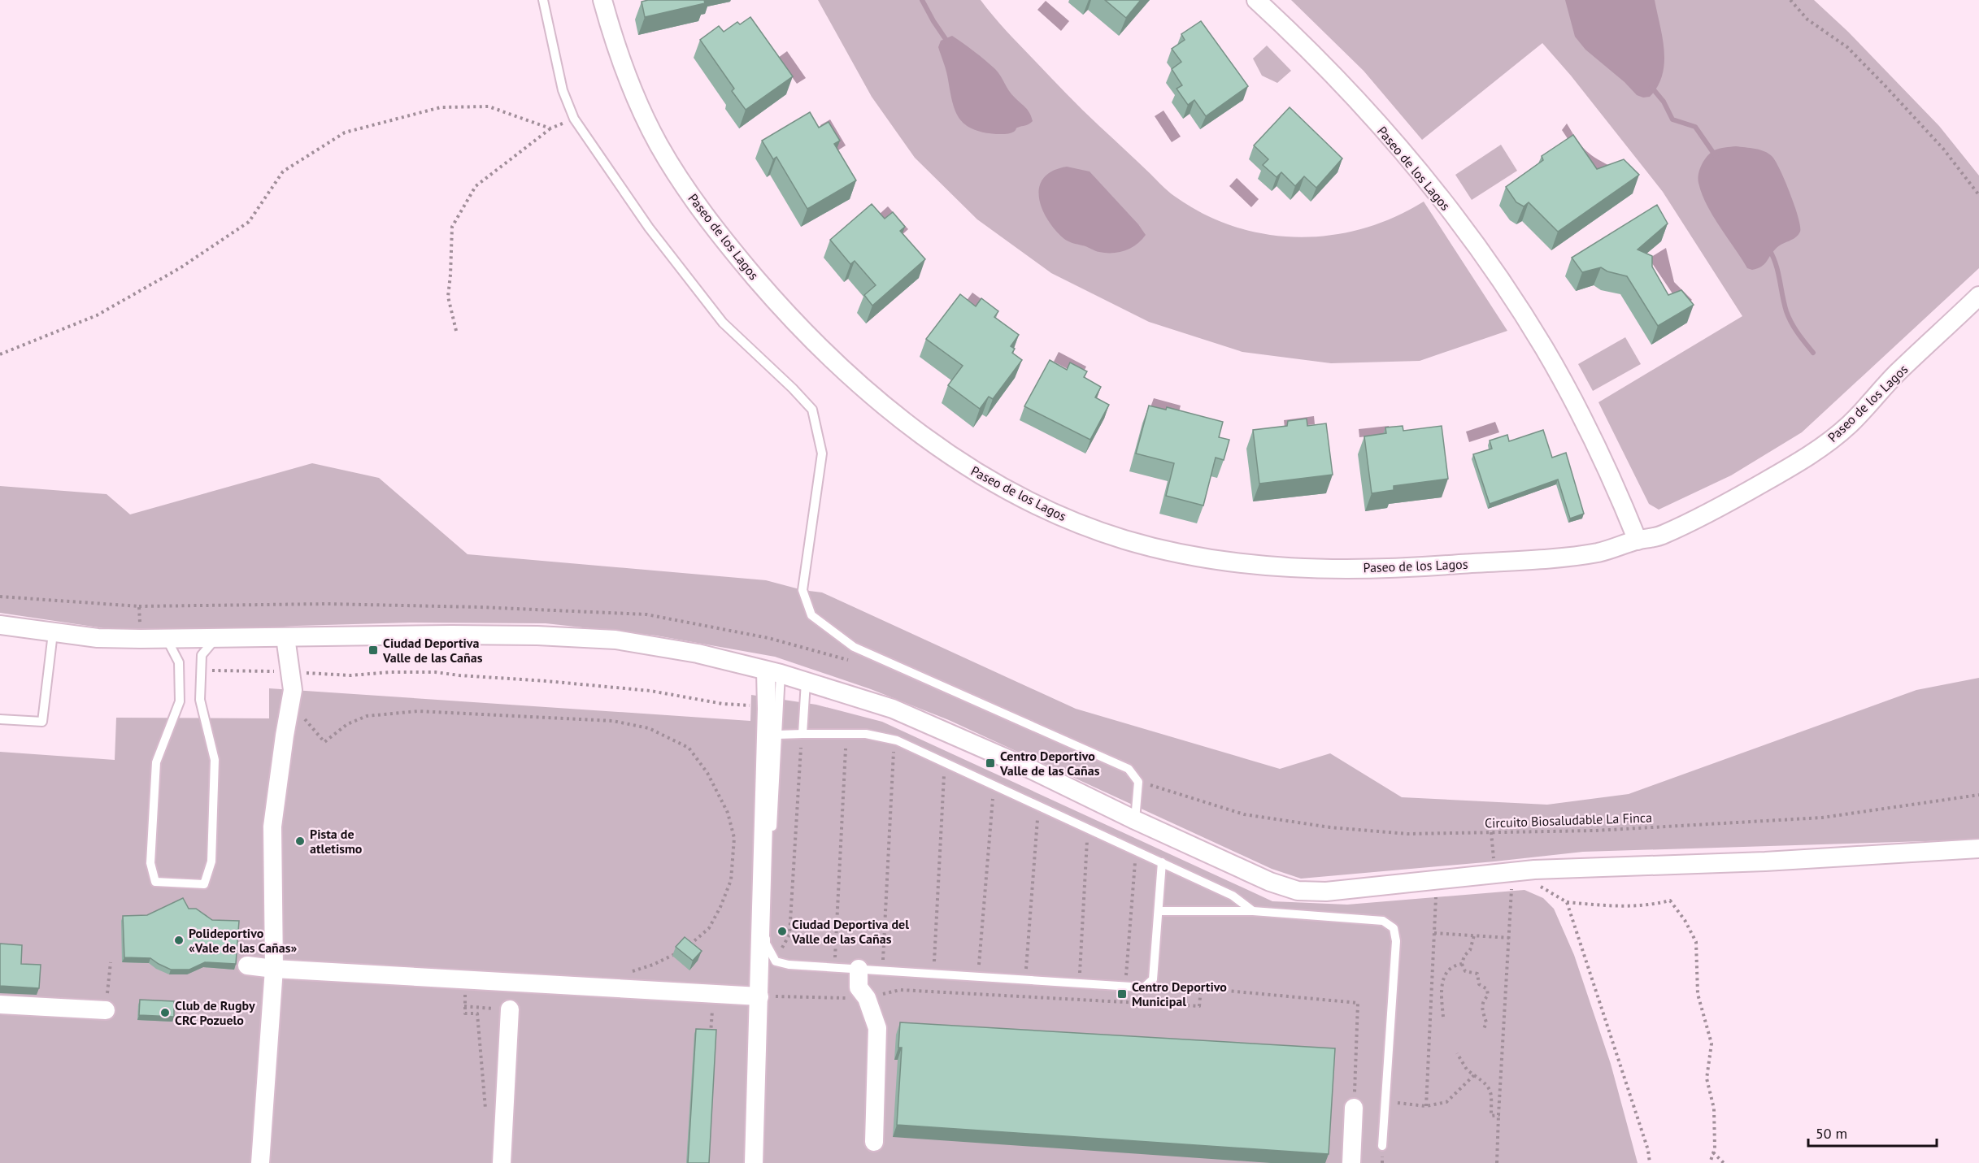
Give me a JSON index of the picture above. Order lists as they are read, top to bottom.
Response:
{
  "streets": {
    "street": ["Paseo de los Lagos"],
    "path": ["Circuito Biosaludable La Finca"]
  },
  "places": {
    "transit": ["Ciudad Deportiva Valle de las Cañas", "Centro Deportivo Valle de las Cañas", "Centro Deportivo Municipal"],
    "other": [
      "Pista de atletismo",
      "Ciudad Deportiva del Valle de las Cañas",
      "Polideportivo «Vale de las Cañas»",
      "Club de Rugby CRC Pozuelo"
    ]
  },
  "scale_bar": "50 m"
}
